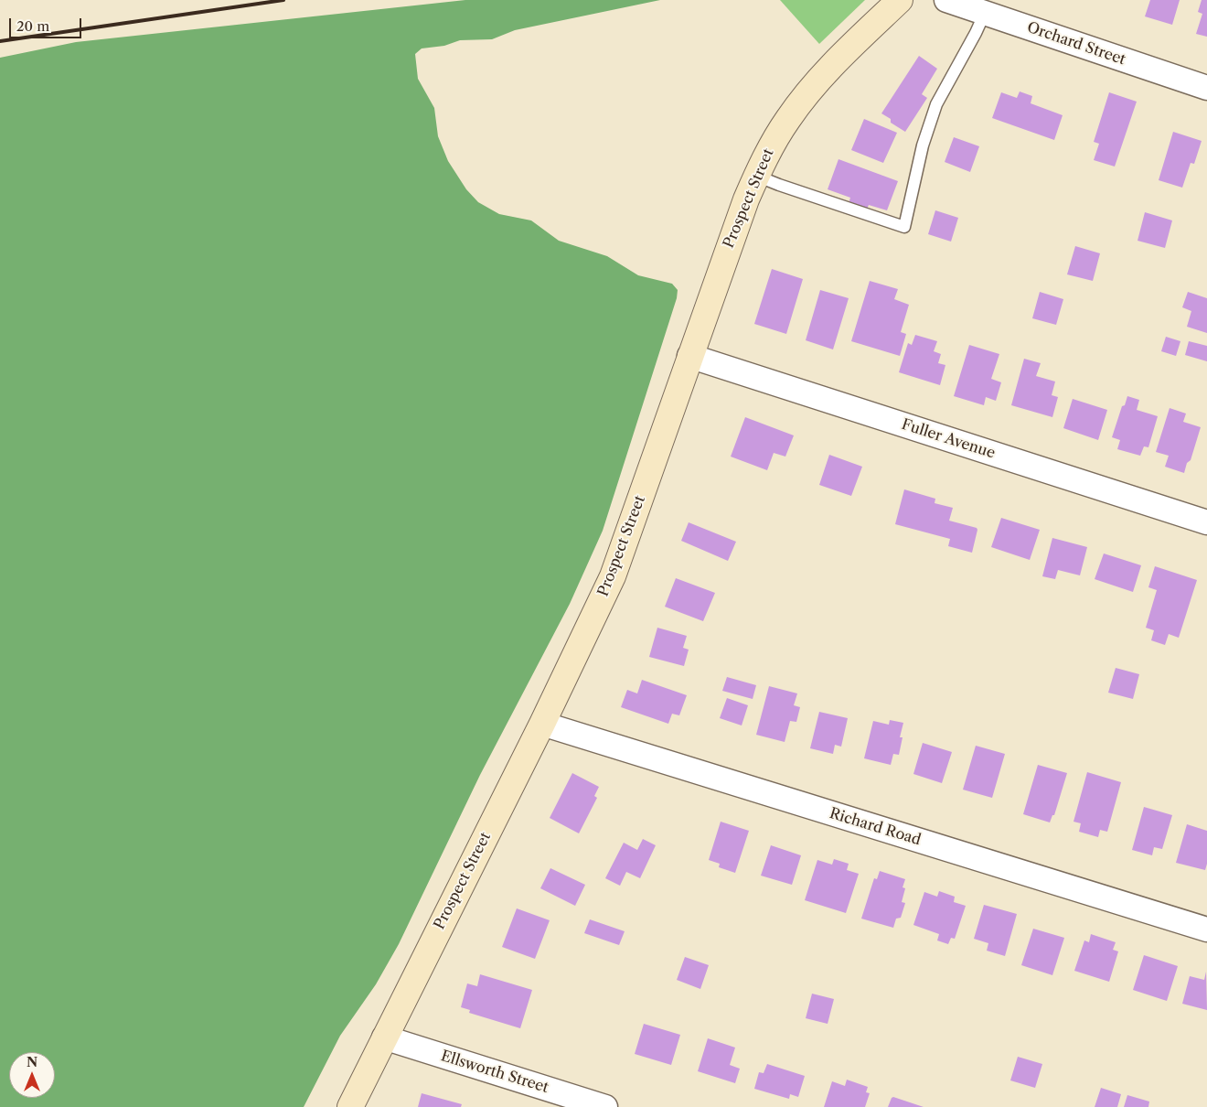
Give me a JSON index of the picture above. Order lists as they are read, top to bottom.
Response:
{
  "streets": {
    "main road": ["Prospect Street"],
    "street": [
      "Orchard Street",
      "Fuller Avenue",
      "Richard Road",
      "Ellsworth Street"
    ]
  },
  "crossings": [
    ["Prospect Street", "Fuller Avenue"],
    ["Prospect Street", "Richard Road"],
    ["Prospect Street", "Ellsworth Street"]
  ],
  "scale_bar": "20 m",
  "north": "top"
}
